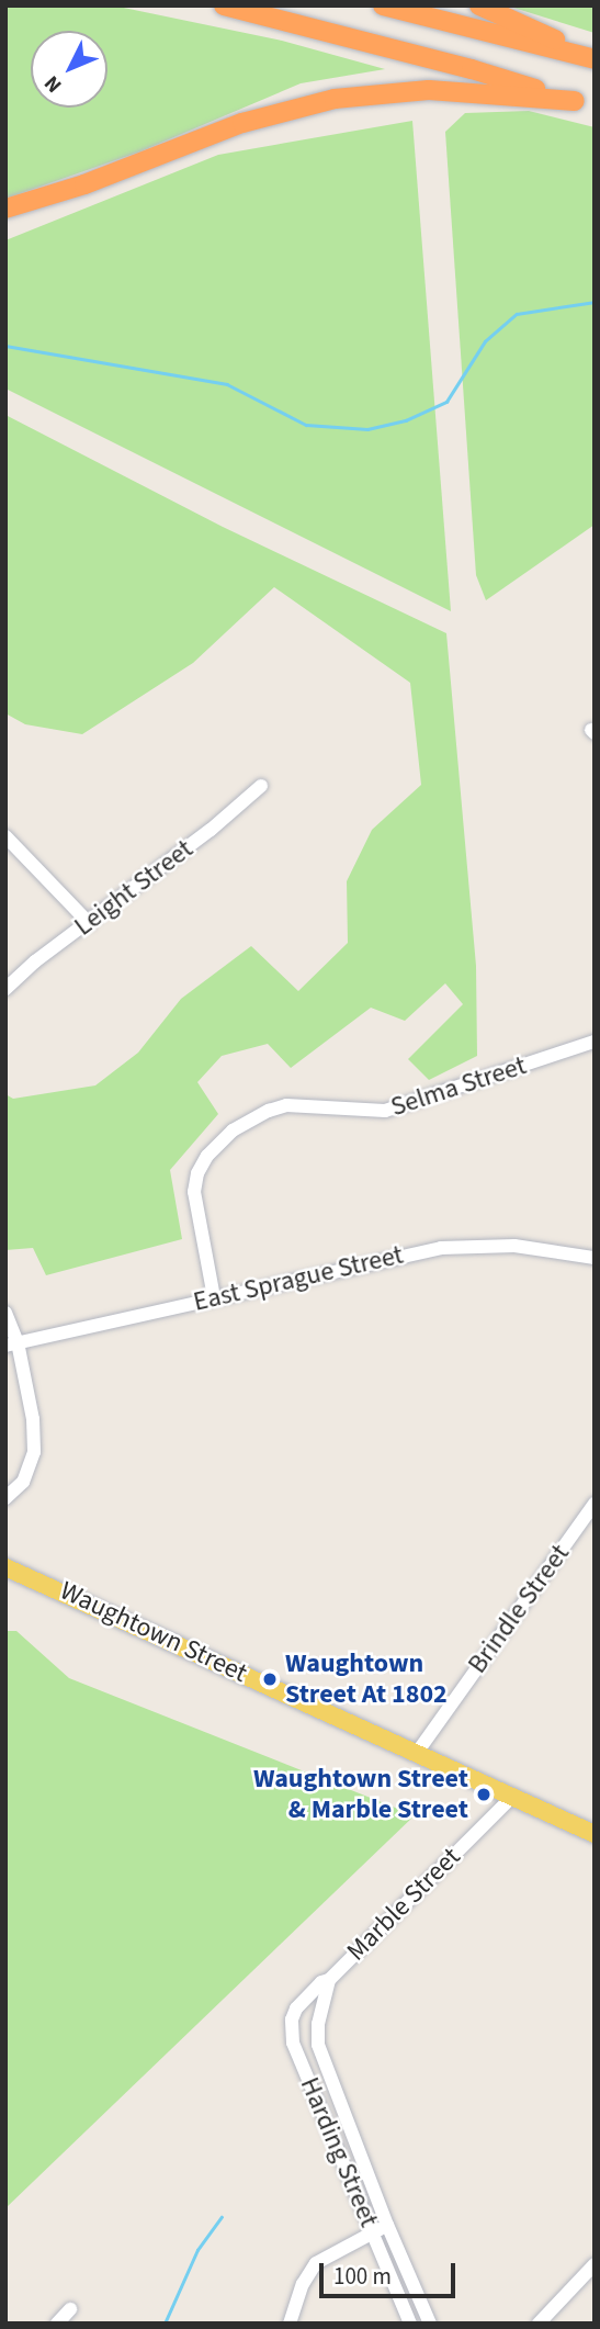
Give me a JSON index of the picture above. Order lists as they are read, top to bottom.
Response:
{
  "streets": {
    "main road": ["Waughtown Street"],
    "street": [
      "Leight Street",
      "Selma Street",
      "East Sprague Street",
      "Brindle Street",
      "Marble Street",
      "Harding Street"
    ]
  },
  "crossings": [
    ["Selma Street", "East Sprague Street"],
    ["Brindle Street", "Waughtown Street"],
    ["Waughtown Street", "Marble Street"],
    ["Marble Street", "Harding Street"]
  ],
  "places": ["Waughtown Street At 1802", "Waughtown Street & Marble Street"],
  "scale_bar": "100 m",
  "north": "bottom left"
}
